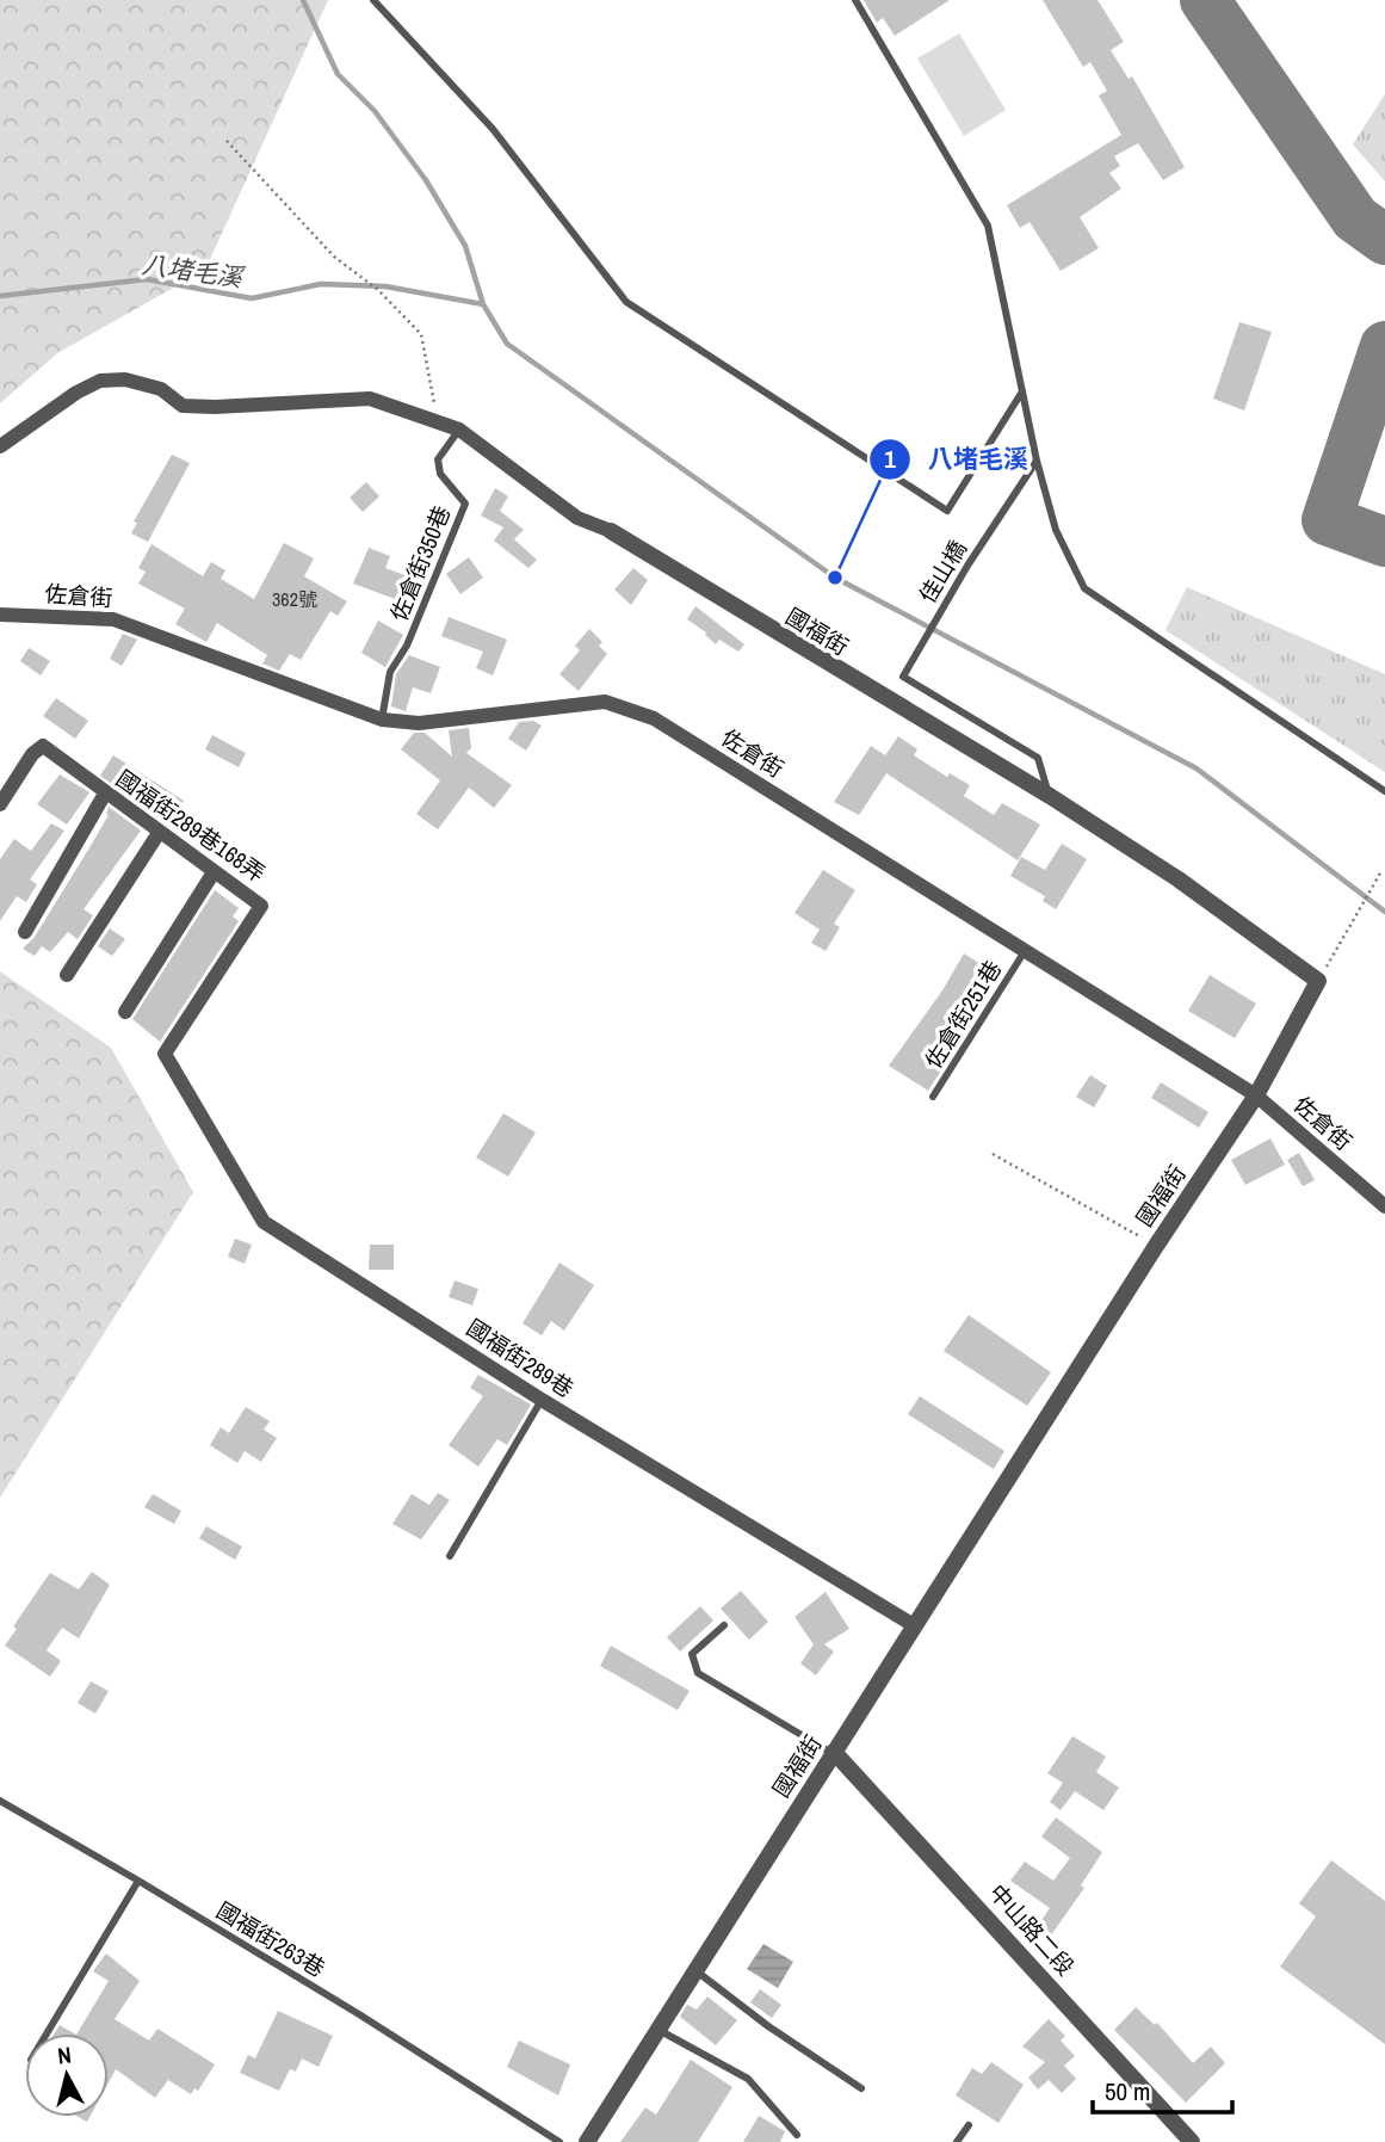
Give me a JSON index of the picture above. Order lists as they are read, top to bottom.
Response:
{
  "streets": {
    "street": [
      "佐倉街",
      "國福街",
      "國福街289巷168弄",
      "國福街289巷",
      "中山路二段"
    ],
    "lane": [
      "佐倉街350巷",
      "佳山橋",
      "佐倉街251巷",
      "國福街263巷"
    ]
  },
  "crossings": [
    ["佐倉街350巷", "佐倉街"],
    ["佳山橋", "國福街"],
    ["佐倉街", "國福街"],
    ["佐倉街", "佐倉街251巷"],
    ["國福街", "國福街289巷"],
    ["國福街", "中山路二段"],
    ["國福街289巷168弄", "國福街289巷"]
  ],
  "water": ["八堵毛溪"],
  "places": ["八堵毛溪"],
  "house_numbers": ["362號"],
  "scale_bar": "50 m",
  "north": "top"
}
